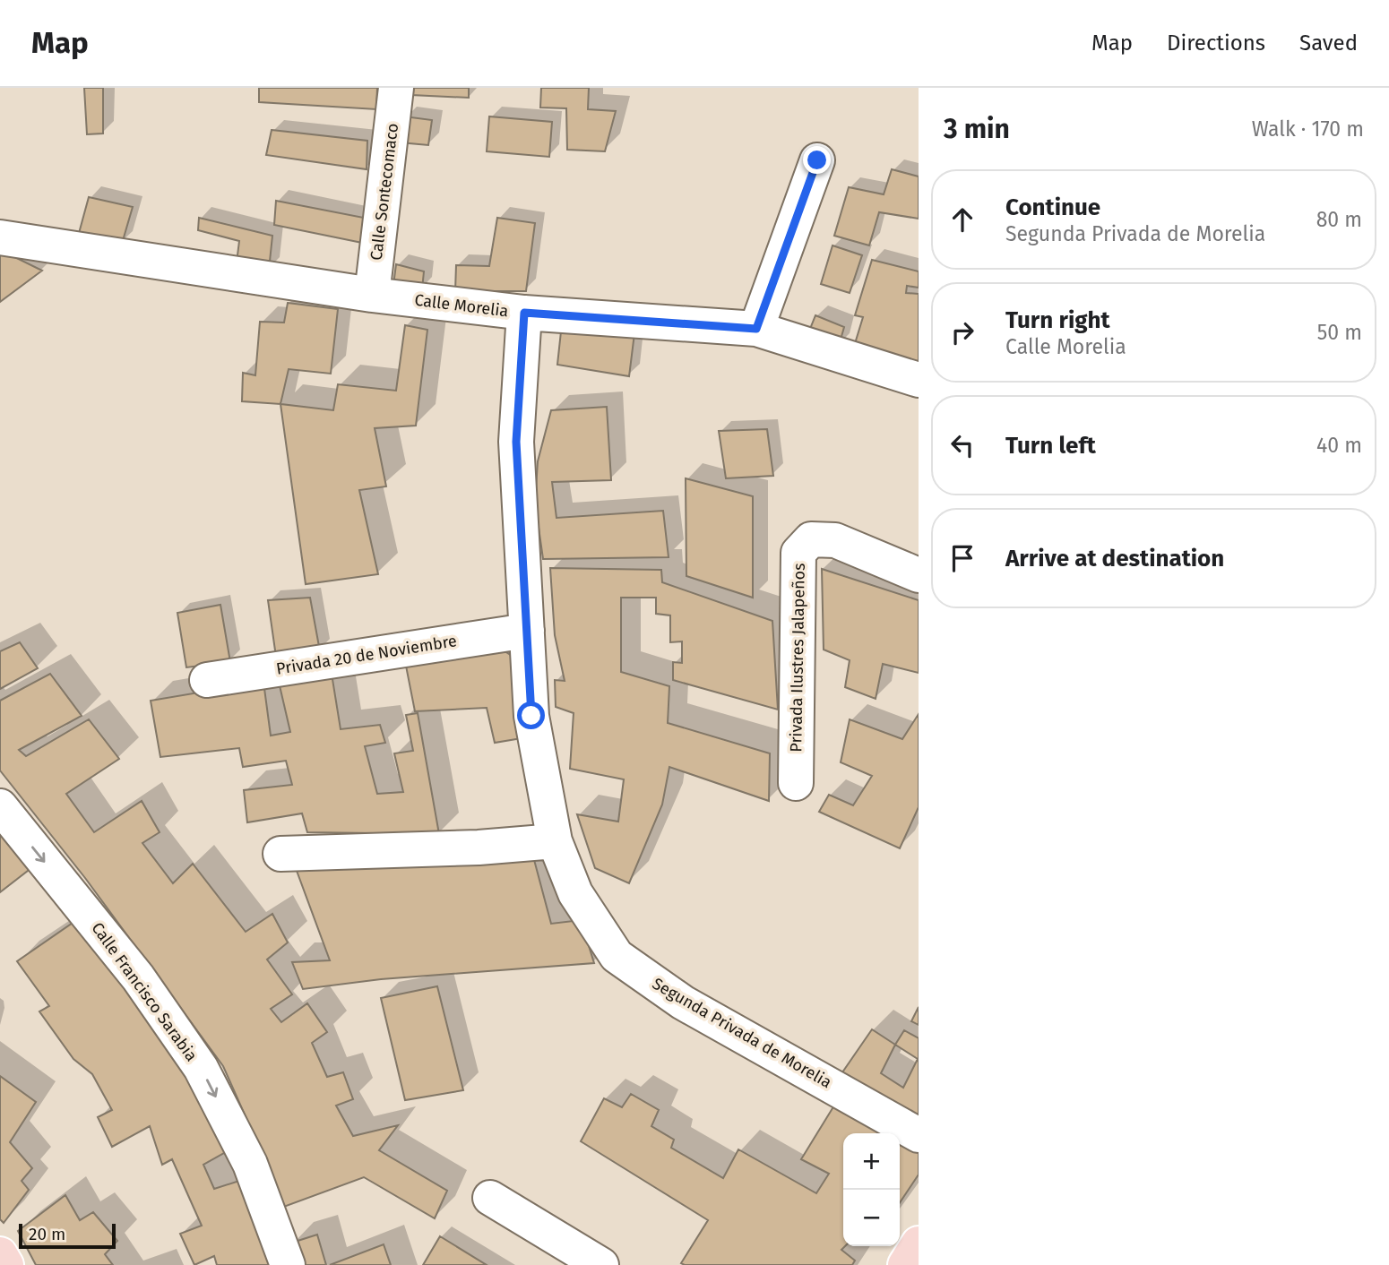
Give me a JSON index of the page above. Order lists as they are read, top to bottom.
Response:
{
  "streets": {
    "street": [
      "Calle Sontecomaco",
      "Calle Morelia",
      "Privada 20 de Noviembre",
      "Privada Ilustres Jalapeños",
      "Calle Francisco Sarabia",
      "Segunda Privada de Morelia"
    ]
  },
  "crossings": [
    ["Calle Sontecomaco", "Calle Morelia"],
    ["Calle Morelia", "Segunda Privada de Morelia"],
    ["Privada 20 de Noviembre", "Segunda Privada de Morelia"]
  ],
  "one_way": ["Calle Francisco Sarabia"],
  "scale_bar": "20 m",
  "page": {
    "header": "Map",
    "nav": ["Map", "Directions", "Saved"],
    "heading": ["3 min", "Walk · 170 m"],
    "list": [
      ["Continue", "Segunda Privada de Morelia", "80 m"],
      ["Turn right", "Calle Morelia", "50 m"],
      ["Turn left", "40 m"],
      "Arrive at destination"
    ],
    "map_buttons": ["+", "−"],
    "scale": "20 m"
  }
}
